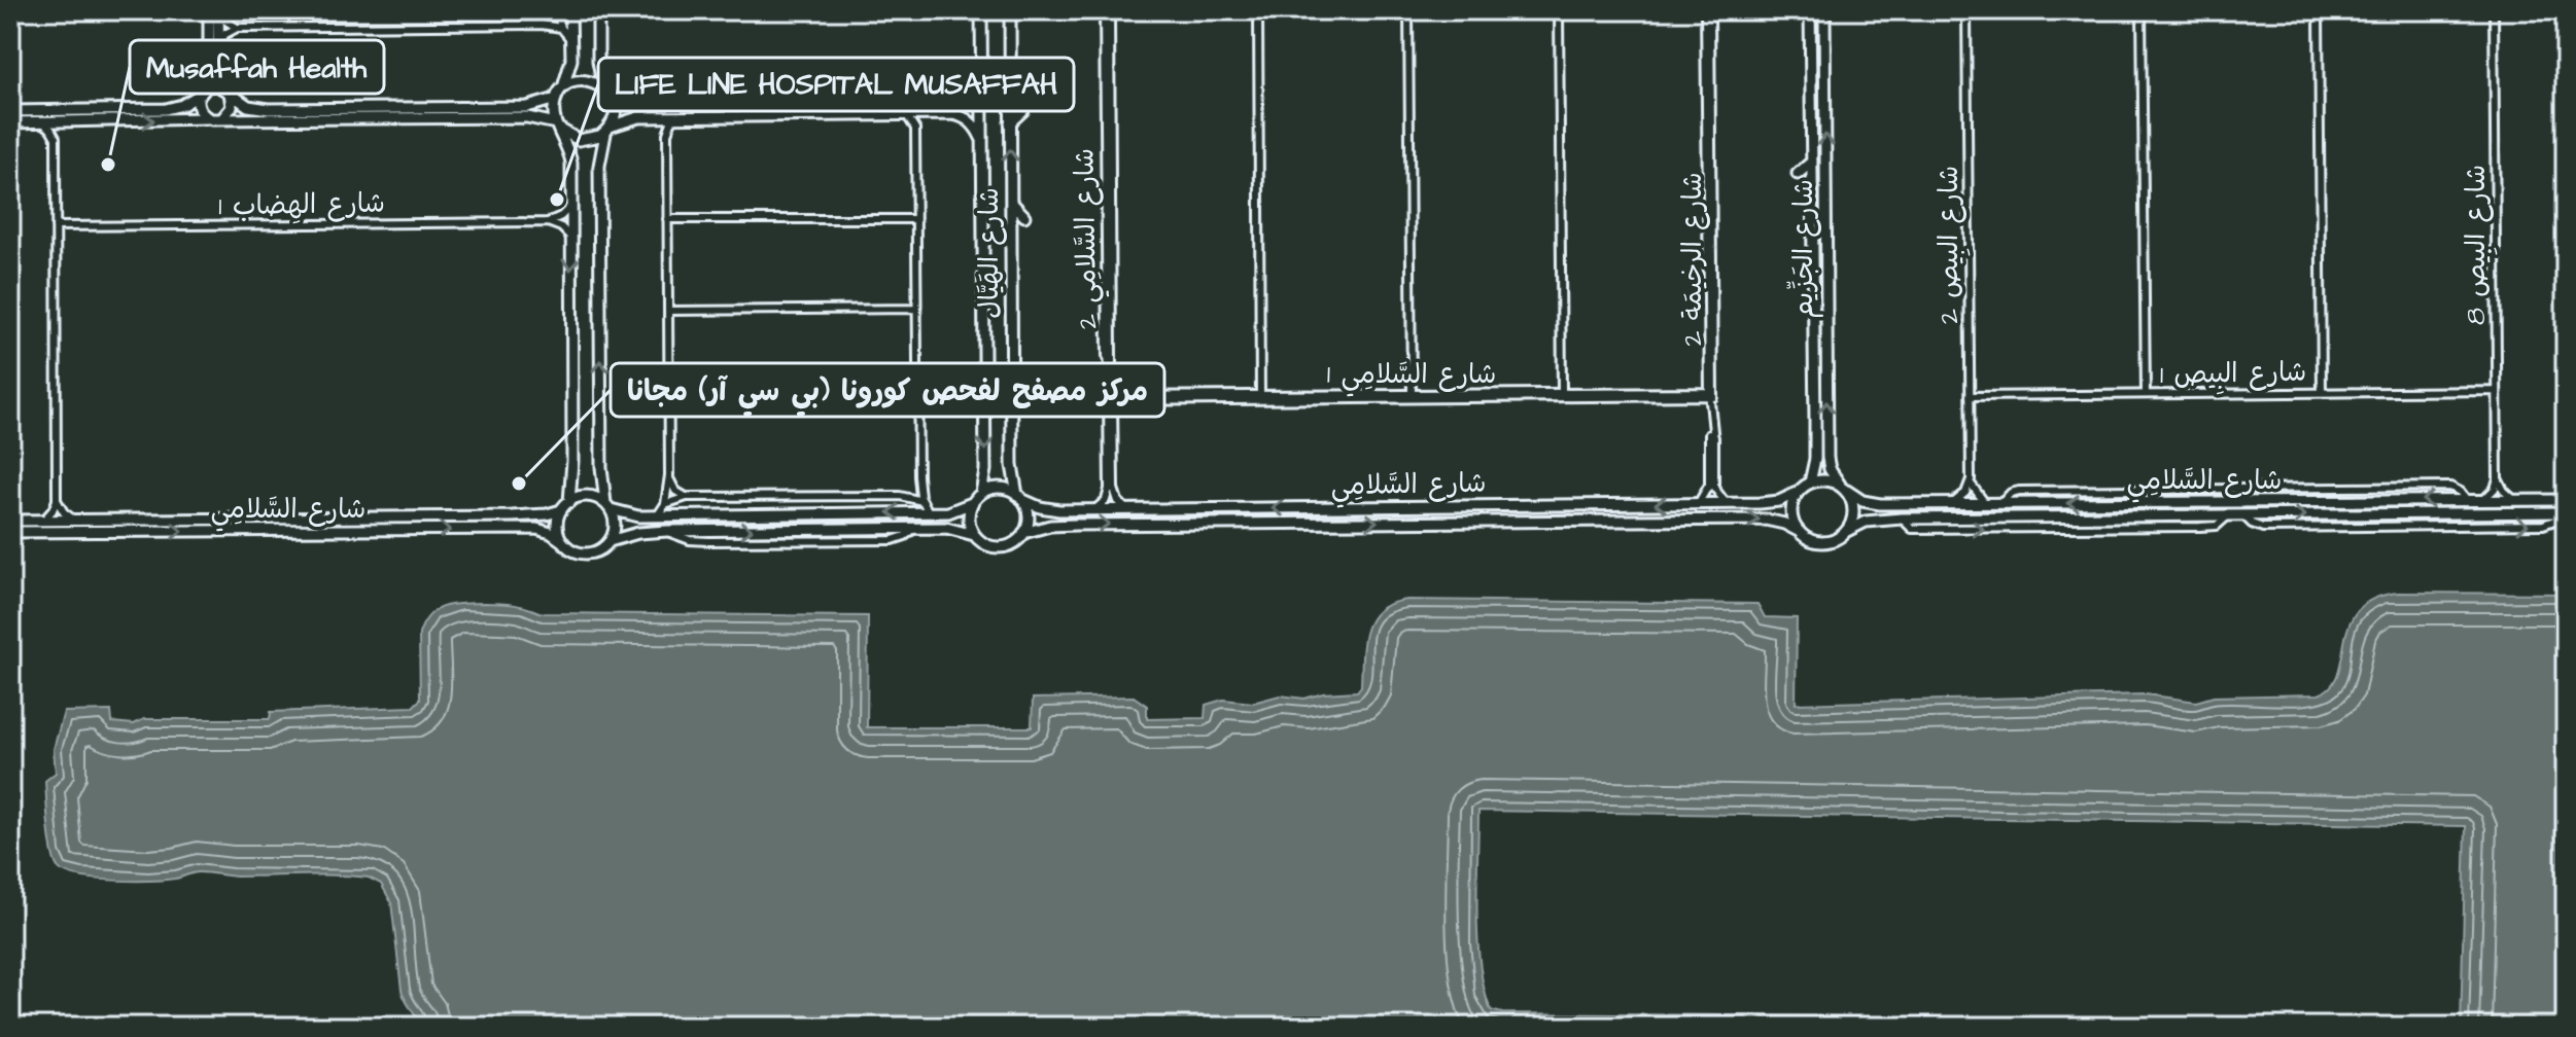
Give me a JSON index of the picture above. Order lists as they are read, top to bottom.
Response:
{
  "streets": {
    "street": [
      "شارع الهِضاب 1",
      "شارع السَّلامِي 2",
      "شارع البِيص 2",
      "شارع البِيص 8",
      "شارع الجَزِّيم",
      "شارع الهَيَّال",
      "شارع الرخيمَة 2",
      "شارع البِيص 1",
      "شارع السَّلامِي 1",
      "شارع السَّلامِي"
    ]
  },
  "crossings": [
    ["شارع السَّلامِي 2", "شارع السَّلامِي 1"],
    ["شارع السَّلامِي 2", "شارع السَّلامِي"],
    ["شارع البِيص 2", "شارع البِيص 1"],
    ["شارع البِيص 8", "شارع البِيص 1"],
    ["شارع الجَزِّيم", "شارع السَّلامِي"],
    ["شارع الهَيَّال", "شارع السَّلامِي"],
    ["شارع الرخيمَة 2", "شارع السَّلامِي 1"],
    ["شارع الرخيمَة 2", "شارع السَّلامِي"]
  ],
  "places": ["Musaffah Health", "LIFE LINE HOSPITAL MUSAFFAH", "مركز مصفح لفحص كورونا (بي سي آر) مجانا"]
}
